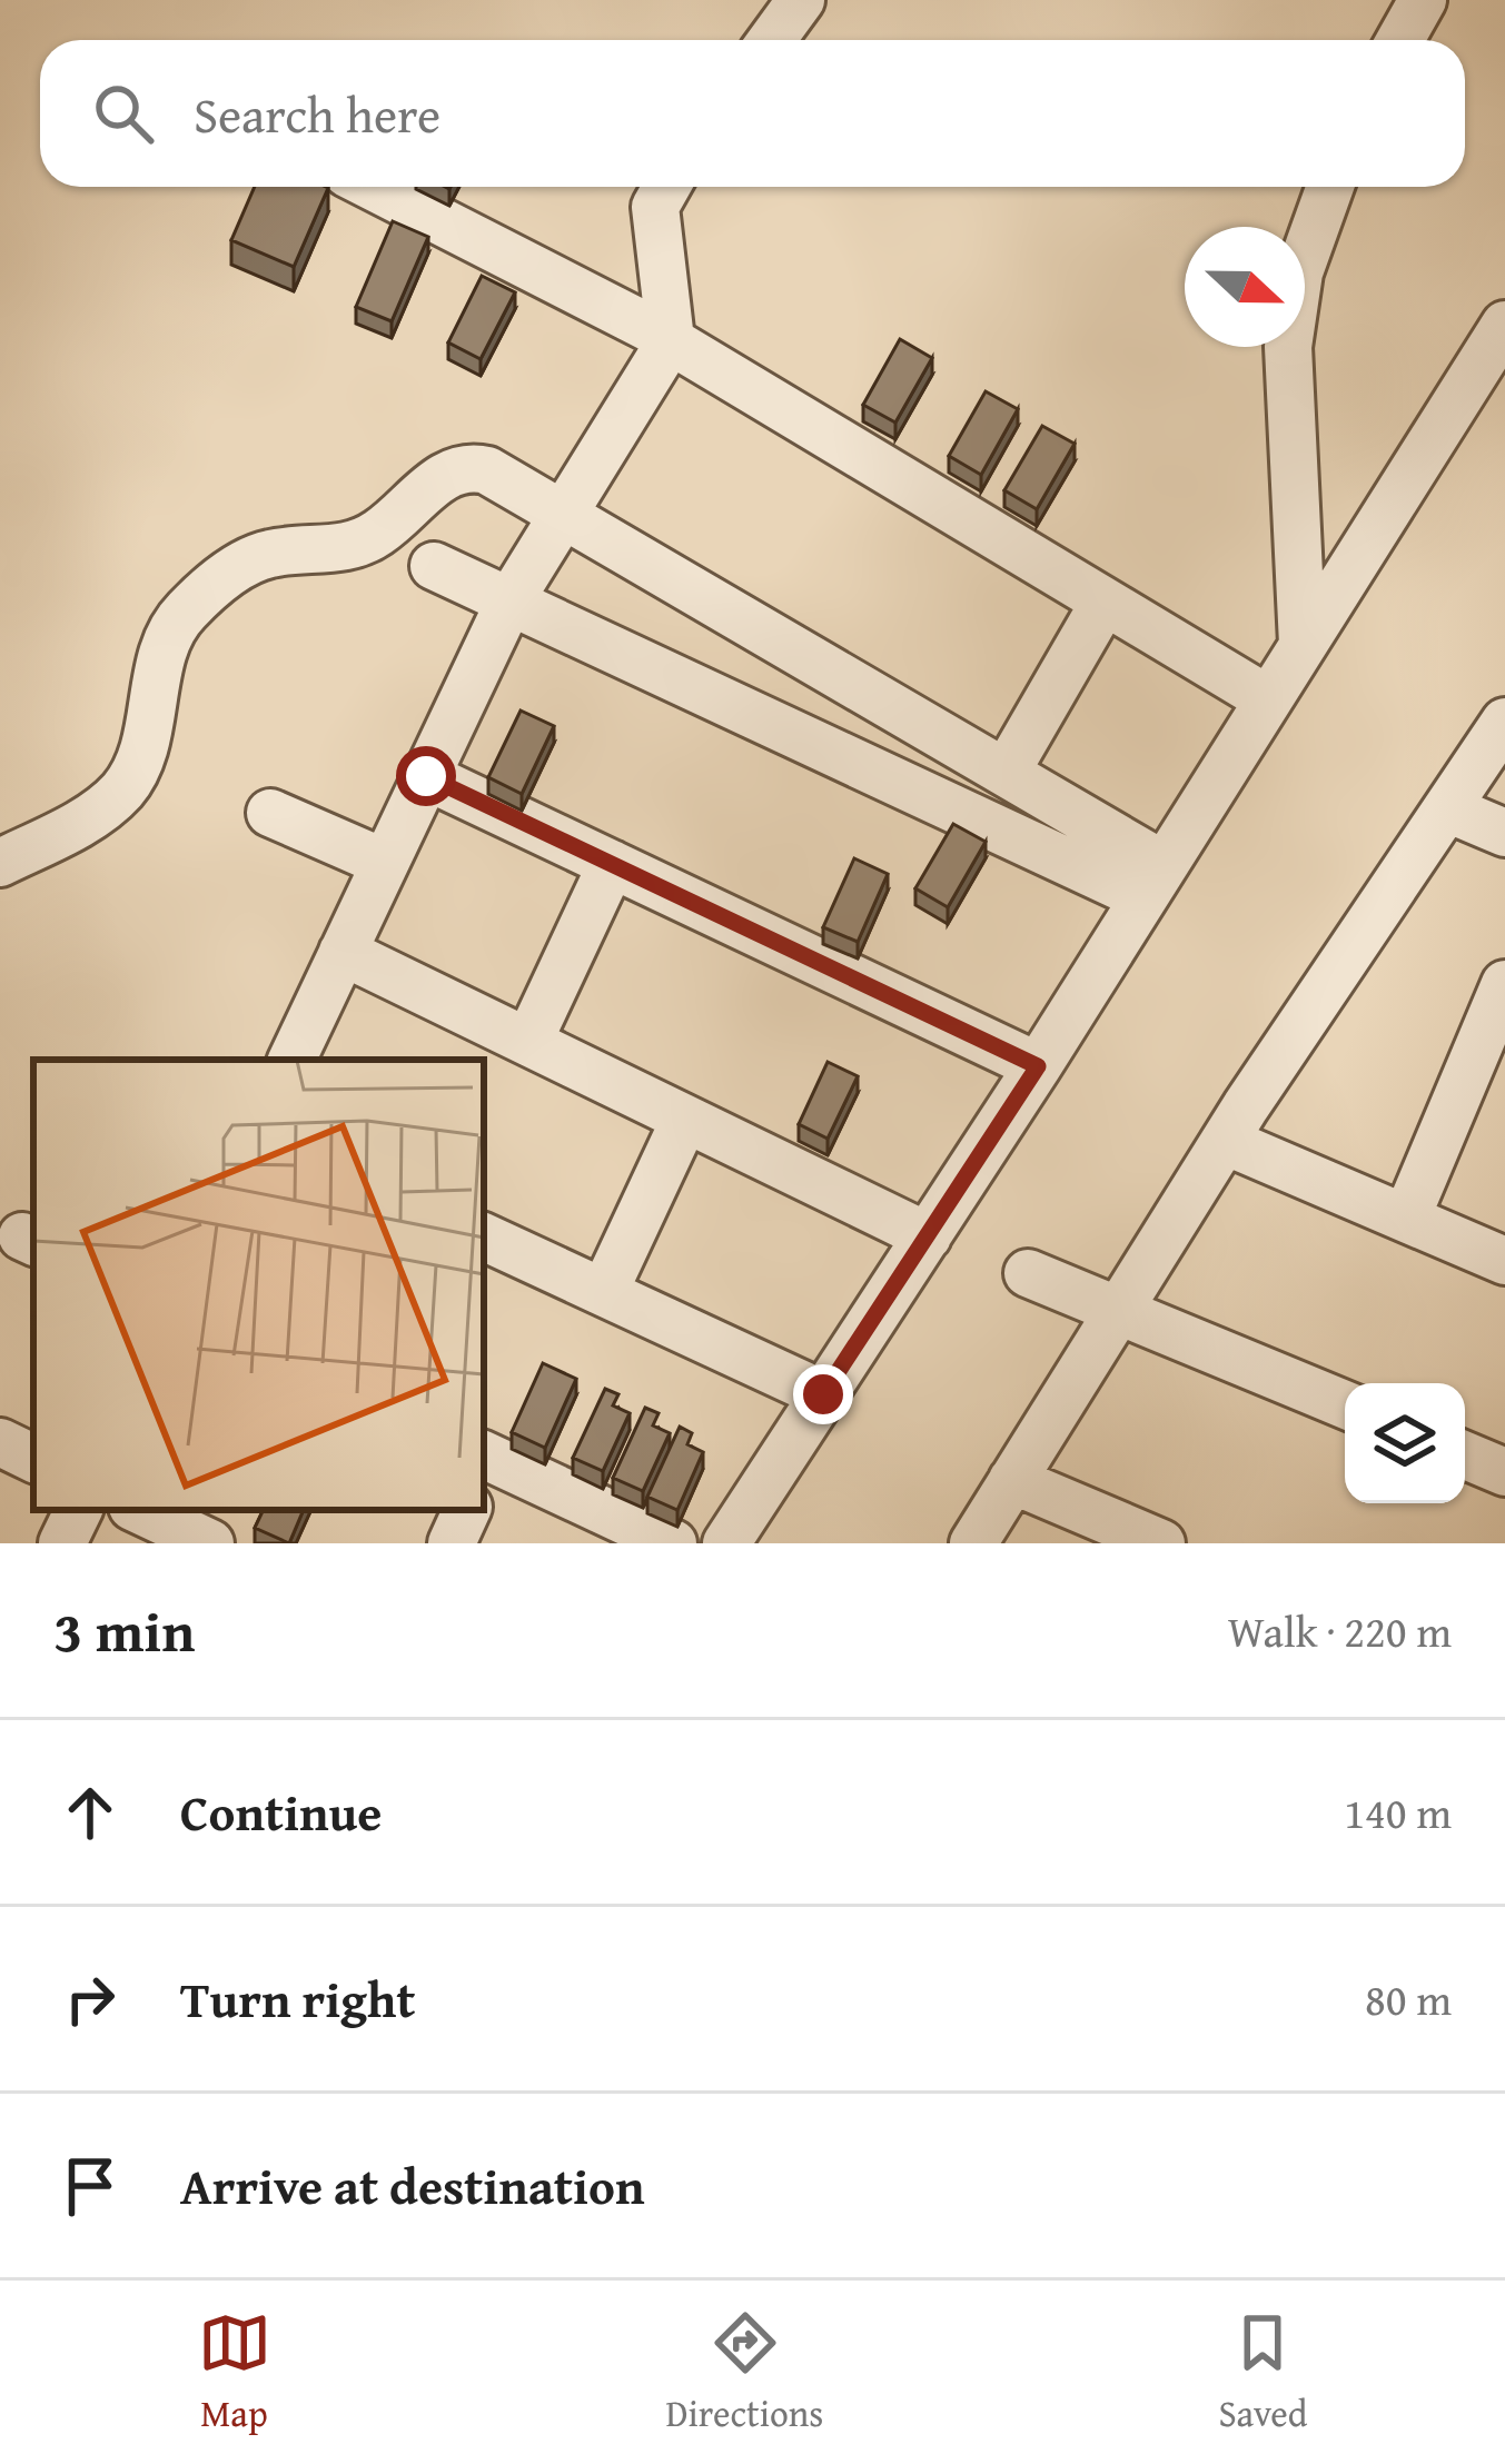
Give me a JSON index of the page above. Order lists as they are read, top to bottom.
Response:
{
  "north": "right",
  "page": {
    "search": "Search here",
    "heading": ["3 min", "Walk · 220 m"],
    "list": [
      ["Continue", "140 m"],
      ["Turn right", "80 m"],
      "Arrive at destination"
    ],
    "nav": ["Map", "Directions", "Saved"]
  }
}
